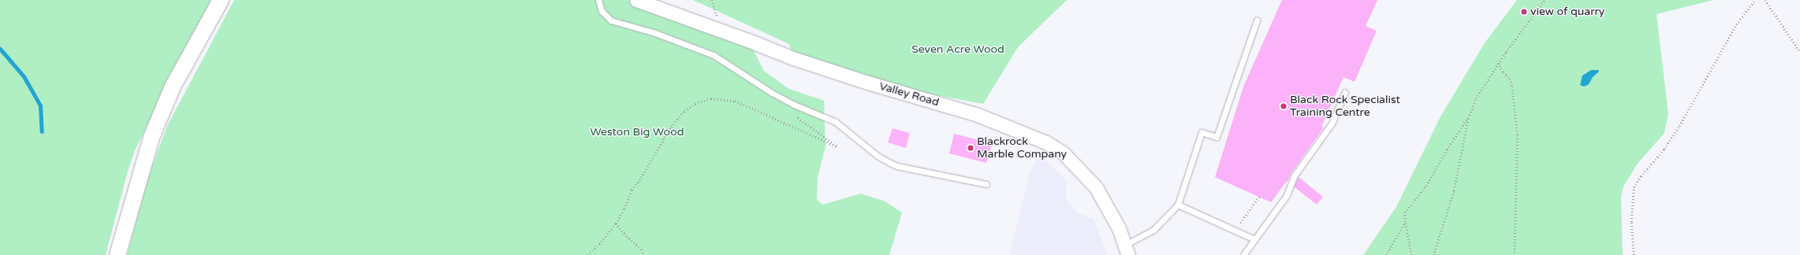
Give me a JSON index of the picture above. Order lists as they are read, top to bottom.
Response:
{
  "streets": {
    "street": ["Valley Road"]
  },
  "parks": ["Seven Acre Wood", "Weston Big Wood"],
  "places": ["view of quarry", "Black Rock Specialist Training Centre", "Blackrock Marble Company"]
}
